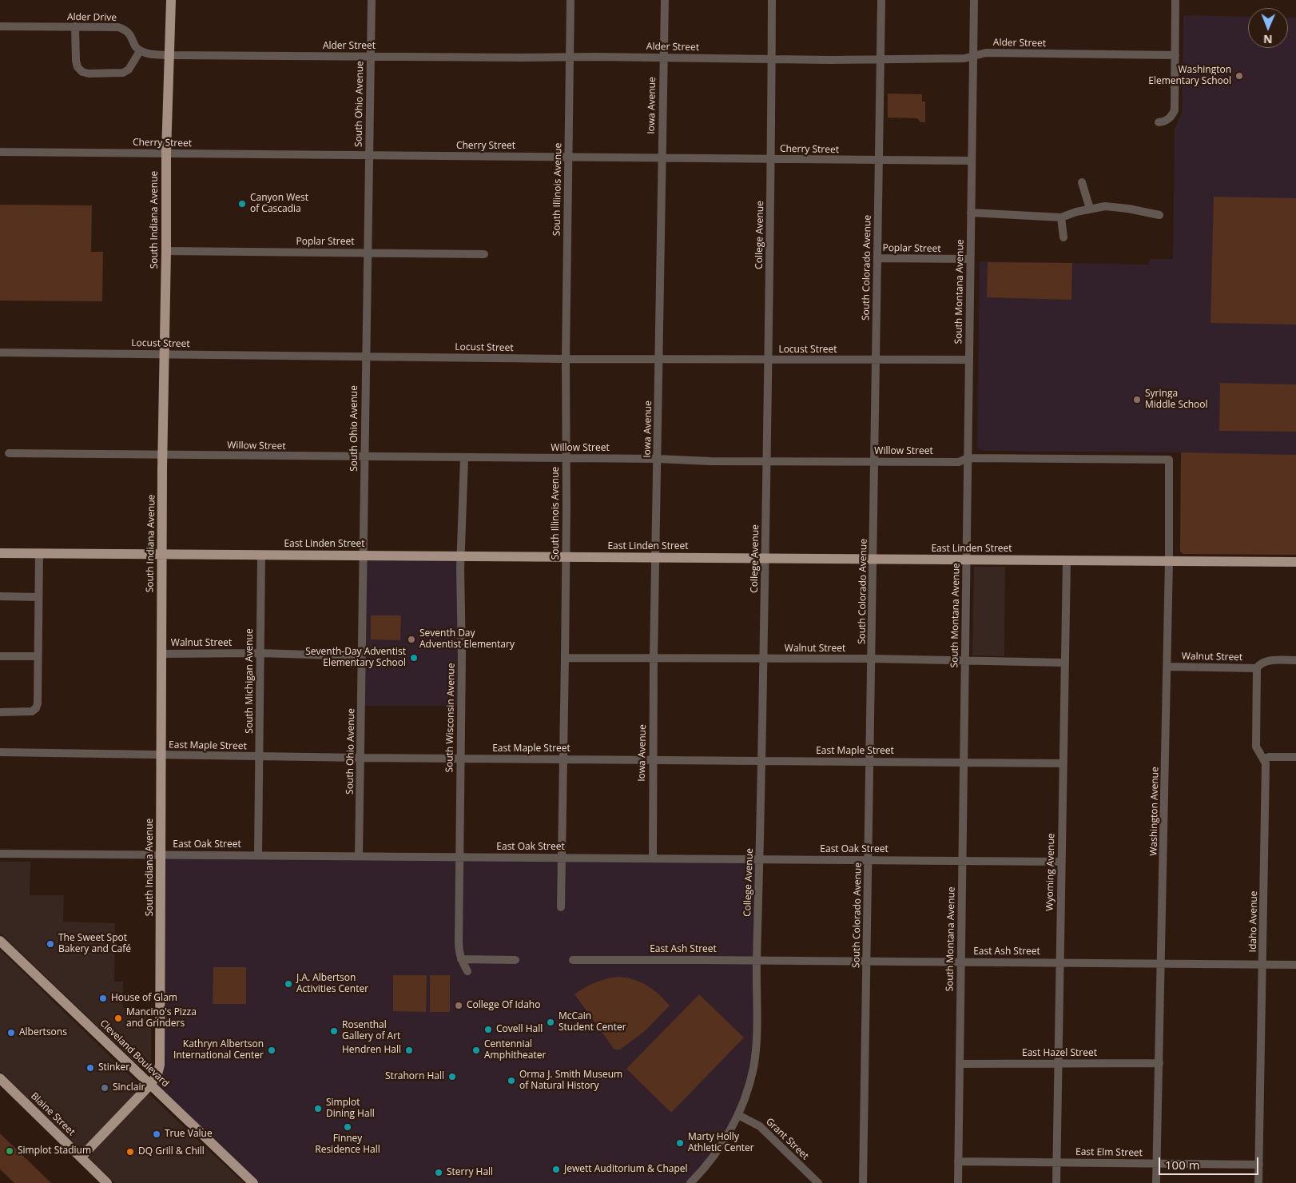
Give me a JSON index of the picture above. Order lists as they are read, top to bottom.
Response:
{
  "streets": {
    "main road": [
      "South Indiana Avenue",
      "East Linden Street",
      "Cleveland Boulevard",
      "Blaine Street"
    ],
    "street": [
      "Alder Drive",
      "Alder Street",
      "South Ohio Avenue",
      "Iowa Avenue",
      "Cherry Street",
      "South Illinois Avenue",
      "College Avenue",
      "Poplar Street",
      "South Colorado Avenue",
      "South Montana Avenue",
      "Locust Street",
      "Willow Street",
      "Walnut Street",
      "South Michigan Avenue",
      "South Wisconsin Avenue",
      "East Maple Street",
      "Washington Avenue",
      "East Oak Street",
      "Wyoming Avenue",
      "Idaho Avenue",
      "East Ash Street",
      "East Hazel Street",
      "Grant Street",
      "East Elm Street"
    ]
  },
  "crossings": [
    ["Alder Street", "South Ohio Avenue"],
    ["Alder Street", "Iowa Avenue"],
    ["Alder Street", "South Illinois Avenue"],
    ["Alder Street", "South Indiana Avenue"],
    ["Alder Street", "College Avenue"],
    ["Alder Street", "South Colorado Avenue"],
    ["Alder Street", "South Montana Avenue"],
    ["South Ohio Avenue", "Cherry Street"],
    ["South Ohio Avenue", "Poplar Street"],
    ["South Ohio Avenue", "Locust Street"],
    ["South Ohio Avenue", "Willow Street"],
    ["South Ohio Avenue", "East Linden Street"],
    ["South Ohio Avenue", "Walnut Street"],
    ["South Ohio Avenue", "East Maple Street"],
    ["South Ohio Avenue", "East Oak Street"],
    ["Iowa Avenue", "Cherry Street"],
    ["Iowa Avenue", "Locust Street"],
    ["Iowa Avenue", "Willow Street"],
    ["Iowa Avenue", "East Linden Street"],
    ["Iowa Avenue", "Walnut Street"],
    ["Iowa Avenue", "East Maple Street"],
    ["Iowa Avenue", "East Oak Street"],
    ["Cherry Street", "South Illinois Avenue"],
    ["Cherry Street", "South Indiana Avenue"],
    ["Cherry Street", "College Avenue"],
    ["Cherry Street", "South Colorado Avenue"],
    ["Cherry Street", "South Montana Avenue"],
    ["South Illinois Avenue", "Locust Street"],
    ["South Illinois Avenue", "Willow Street"],
    ["South Illinois Avenue", "East Linden Street"],
    ["South Illinois Avenue", "Walnut Street"],
    ["South Illinois Avenue", "East Maple Street"],
    ["South Illinois Avenue", "East Oak Street"],
    ["South Indiana Avenue", "Poplar Street"],
    ["South Indiana Avenue", "Locust Street"],
    ["South Indiana Avenue", "Willow Street"],
    ["South Indiana Avenue", "East Linden Street"],
    ["South Indiana Avenue", "Walnut Street"],
    ["South Indiana Avenue", "East Maple Street"],
    ["South Indiana Avenue", "East Oak Street"],
    ["South Indiana Avenue", "Cleveland Boulevard"],
    ["South Indiana Avenue", "Blaine Street"],
    ["College Avenue", "Locust Street"],
    ["College Avenue", "Willow Street"],
    ["College Avenue", "East Linden Street"],
    ["College Avenue", "Walnut Street"],
    ["College Avenue", "East Maple Street"],
    ["College Avenue", "East Oak Street"],
    ["College Avenue", "East Ash Street"],
    ["College Avenue", "Grant Street"],
    ["Poplar Street", "South Colorado Avenue"],
    ["Poplar Street", "South Montana Avenue"],
    ["South Colorado Avenue", "Locust Street"],
    ["South Colorado Avenue", "Willow Street"],
    ["South Colorado Avenue", "East Linden Street"],
    ["South Colorado Avenue", "Walnut Street"],
    ["South Colorado Avenue", "East Maple Street"],
    ["South Colorado Avenue", "East Oak Street"],
    ["South Colorado Avenue", "East Ash Street"],
    ["South Montana Avenue", "Locust Street"],
    ["South Montana Avenue", "Willow Street"],
    ["South Montana Avenue", "East Linden Street"],
    ["South Montana Avenue", "Walnut Street"],
    ["South Montana Avenue", "East Maple Street"],
    ["South Montana Avenue", "East Oak Street"],
    ["South Montana Avenue", "East Ash Street"],
    ["South Montana Avenue", "East Hazel Street"],
    ["South Montana Avenue", "East Elm Street"],
    ["Willow Street", "South Wisconsin Avenue"],
    ["Willow Street", "Washington Avenue"],
    ["East Linden Street", "South Michigan Avenue"],
    ["East Linden Street", "South Wisconsin Avenue"],
    ["East Linden Street", "Washington Avenue"],
    ["East Linden Street", "Wyoming Avenue"],
    ["Walnut Street", "South Michigan Avenue"],
    ["Walnut Street", "Washington Avenue"],
    ["Walnut Street", "Wyoming Avenue"],
    ["Walnut Street", "Idaho Avenue"],
    ["South Michigan Avenue", "East Maple Street"],
    ["South Michigan Avenue", "East Oak Street"],
    ["South Wisconsin Avenue", "East Maple Street"],
    ["South Wisconsin Avenue", "East Oak Street"],
    ["East Maple Street", "Wyoming Avenue"],
    ["Washington Avenue", "East Ash Street"],
    ["Washington Avenue", "East Hazel Street"],
    ["Washington Avenue", "East Elm Street"],
    ["East Oak Street", "Wyoming Avenue"],
    ["Wyoming Avenue", "East Ash Street"],
    ["Wyoming Avenue", "East Hazel Street"],
    ["Wyoming Avenue", "East Elm Street"],
    ["Idaho Avenue", "East Ash Street"],
    ["Idaho Avenue", "East Elm Street"]
  ],
  "places": [
    "Washington Elementary School",
    "Canyon West of Cascadia",
    "Syringa Middle School",
    "Seventh Day Adventist Elementary",
    "Seventh-Day Adventist Elementary School",
    "The Sweet Spot Bakery and Café",
    "J.A. Albertson Activities Center",
    "House of Glam",
    "College Of Idaho",
    "Mancino's Pizza and Grinders",
    "McCain Student Center",
    "Covell Hall",
    "Rosenthal Gallery of Art",
    "Albertsons",
    "Kathryn Albertson International Center",
    "Hendren Hall",
    "Centennial Amphitheater",
    "Stinker",
    "Strahorn Hall",
    "Orma J. Smith Museum of Natural History",
    "Sinclair",
    "Simplot Dining Hall",
    "Finney Residence Hall",
    "True Value",
    "Marty Holly Athletic Center",
    "Simplot Stadium",
    "DQ Grill & Chill",
    "Jewett Auditorium & Chapel",
    "Sterry Hall"
  ],
  "scale_bar": "100 m",
  "north": "bottom"
}
